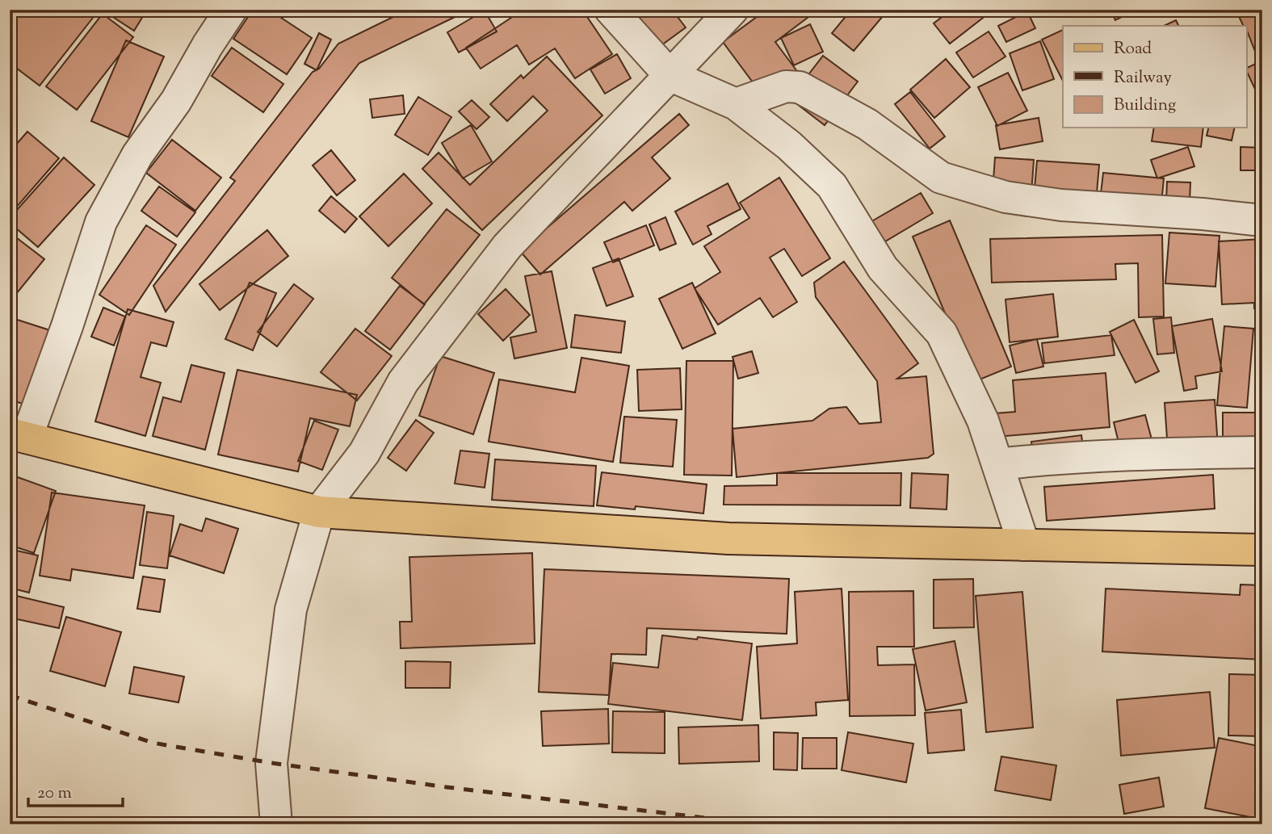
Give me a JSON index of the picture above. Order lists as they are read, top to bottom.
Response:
{
  "legend": ["Road", "Railway", "Building"],
  "scale_bar": "20 m"
}
